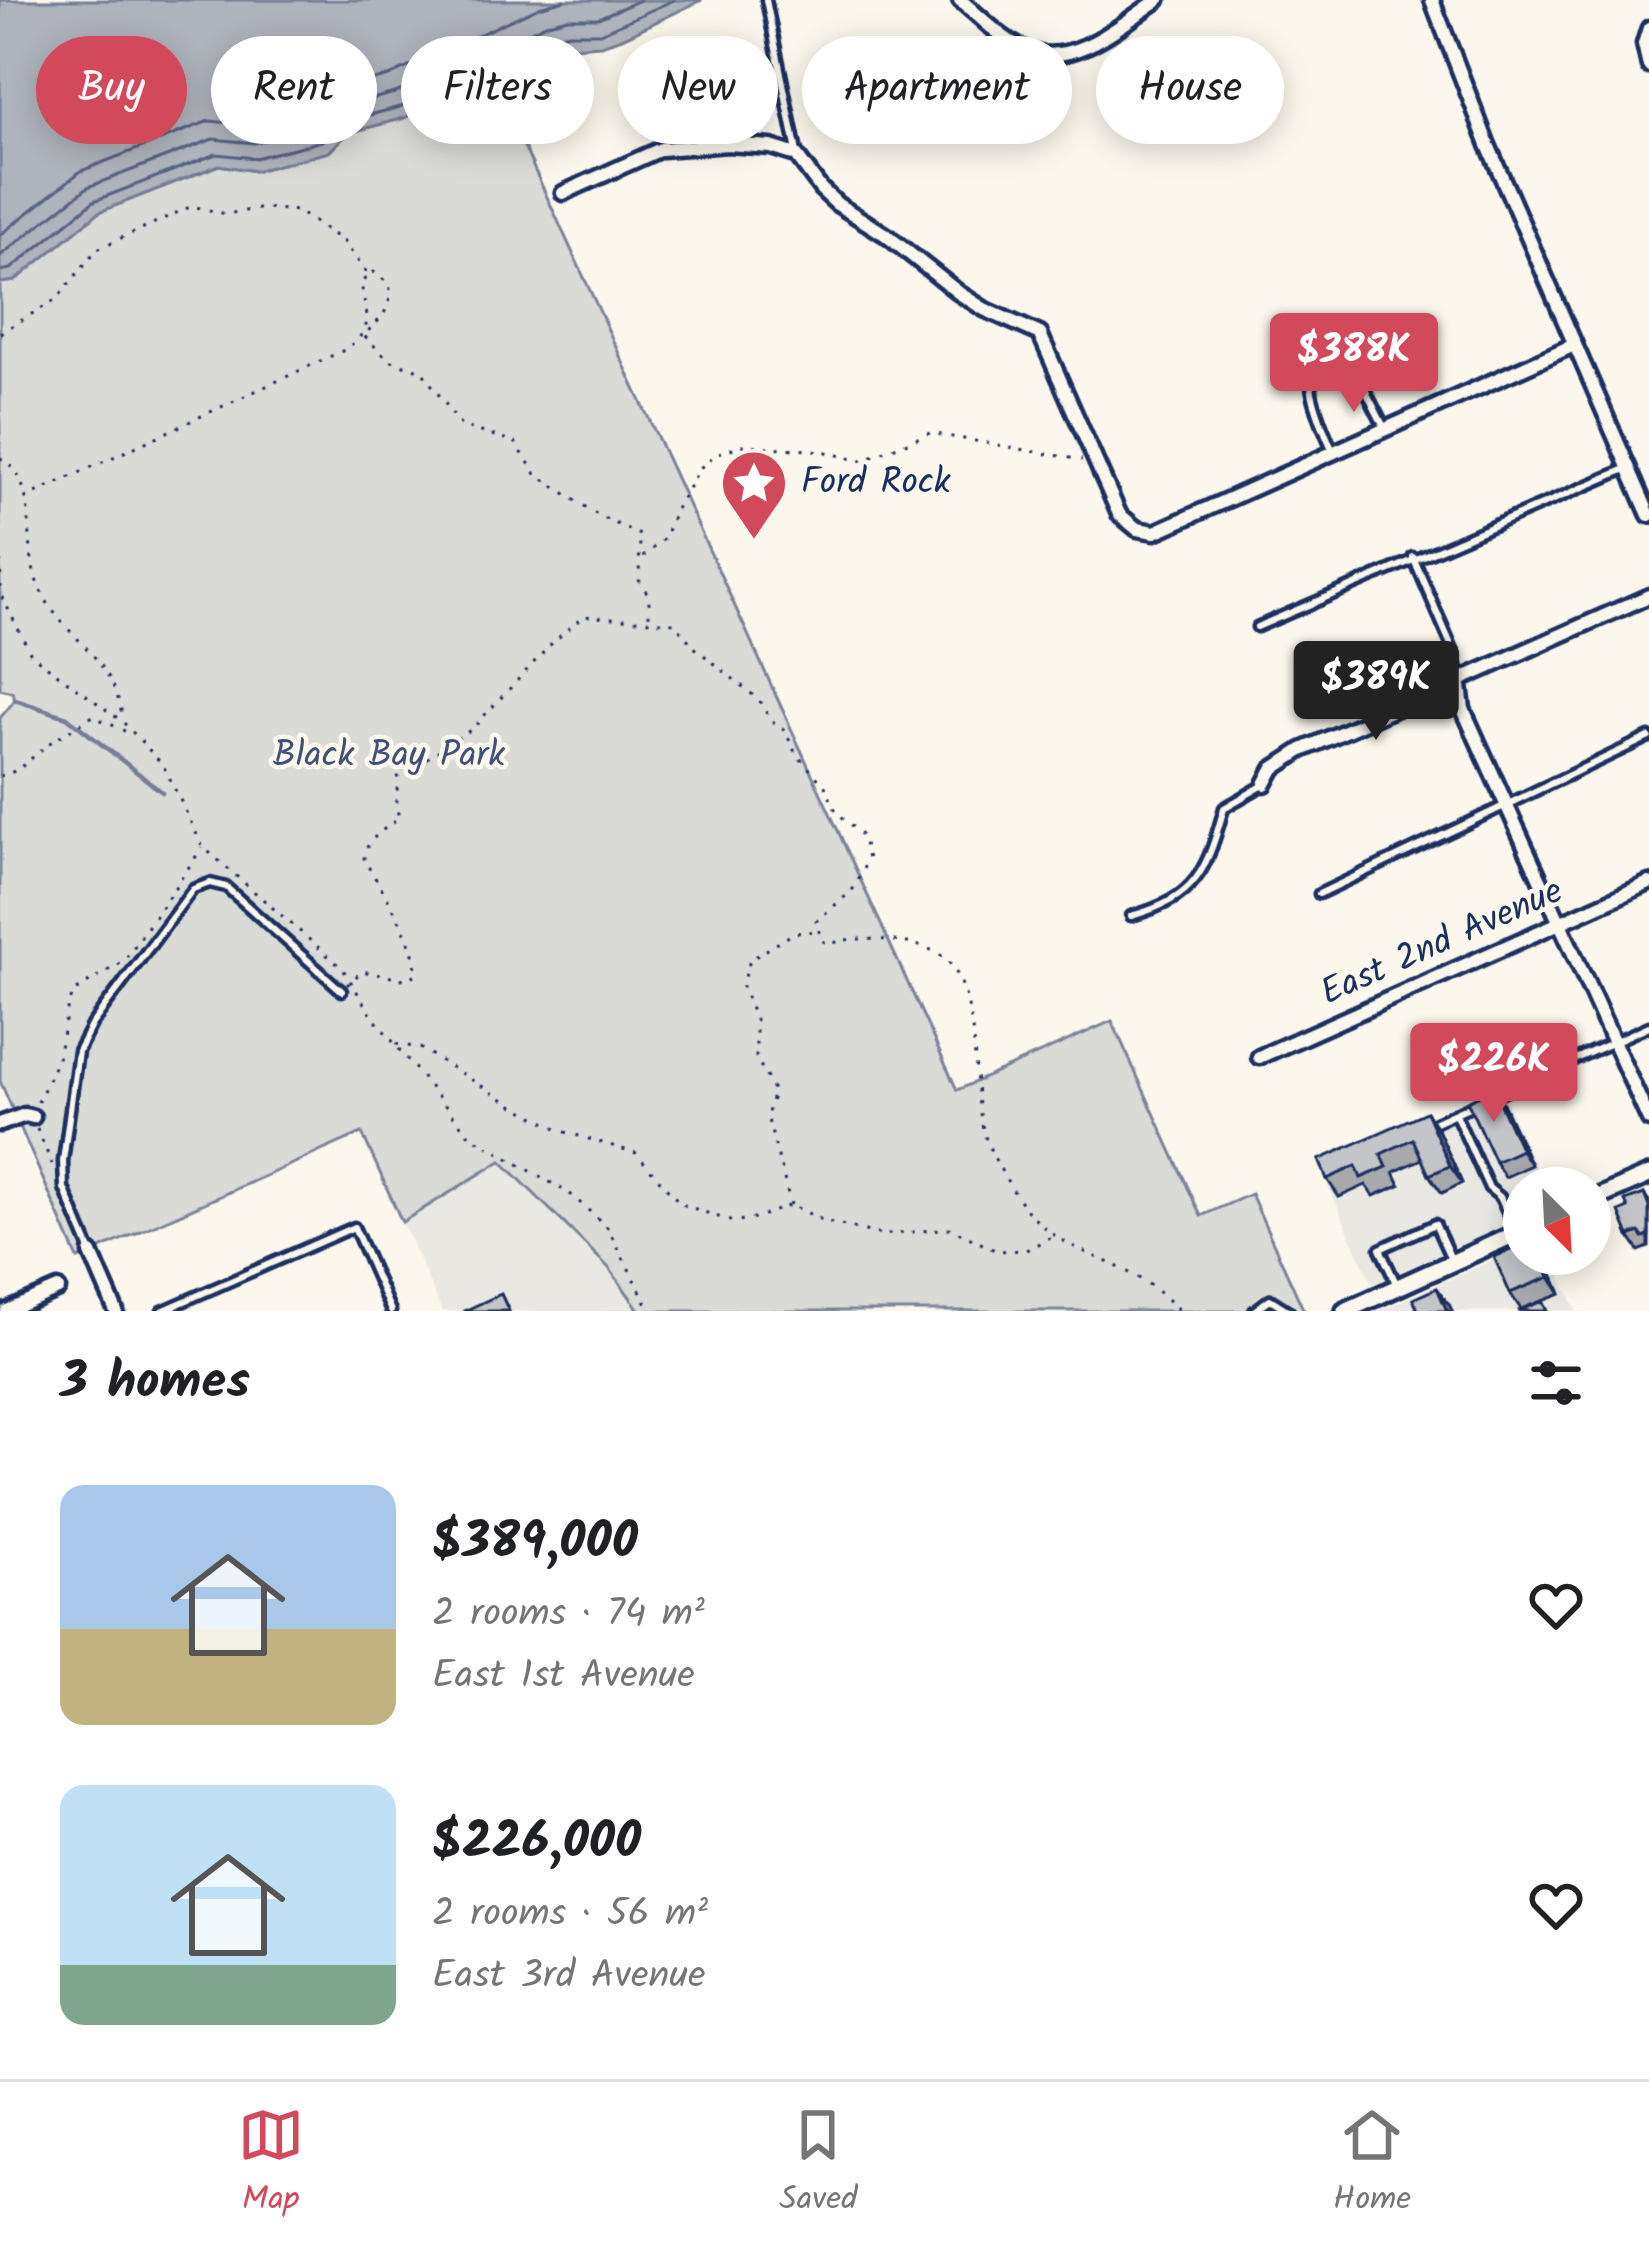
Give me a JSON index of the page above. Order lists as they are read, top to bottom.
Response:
{
  "streets": {
    "street": ["East 2nd Avenue"]
  },
  "parks": ["Black Bay Park"],
  "places": {
    "place": ["Ford Rock"]
  },
  "north": "bottom right",
  "page": {
    "chip": [
      "Buy",
      "Rent",
      "Filters",
      "New",
      "Apartment",
      "House"
    ],
    "price": ["$388K", "$389K", "$226K"],
    "heading": "3 homes",
    "list": [
      {
        "name": "$389,000",
        "note": "2 rooms · 74 m² · East 1st Avenue"
      },
      {
        "name": "$226,000",
        "note": "2 rooms · 56 m² · East 3rd Avenue"
      }
    ],
    "tabs": ["Map", "Saved", "Home"]
  }
}
